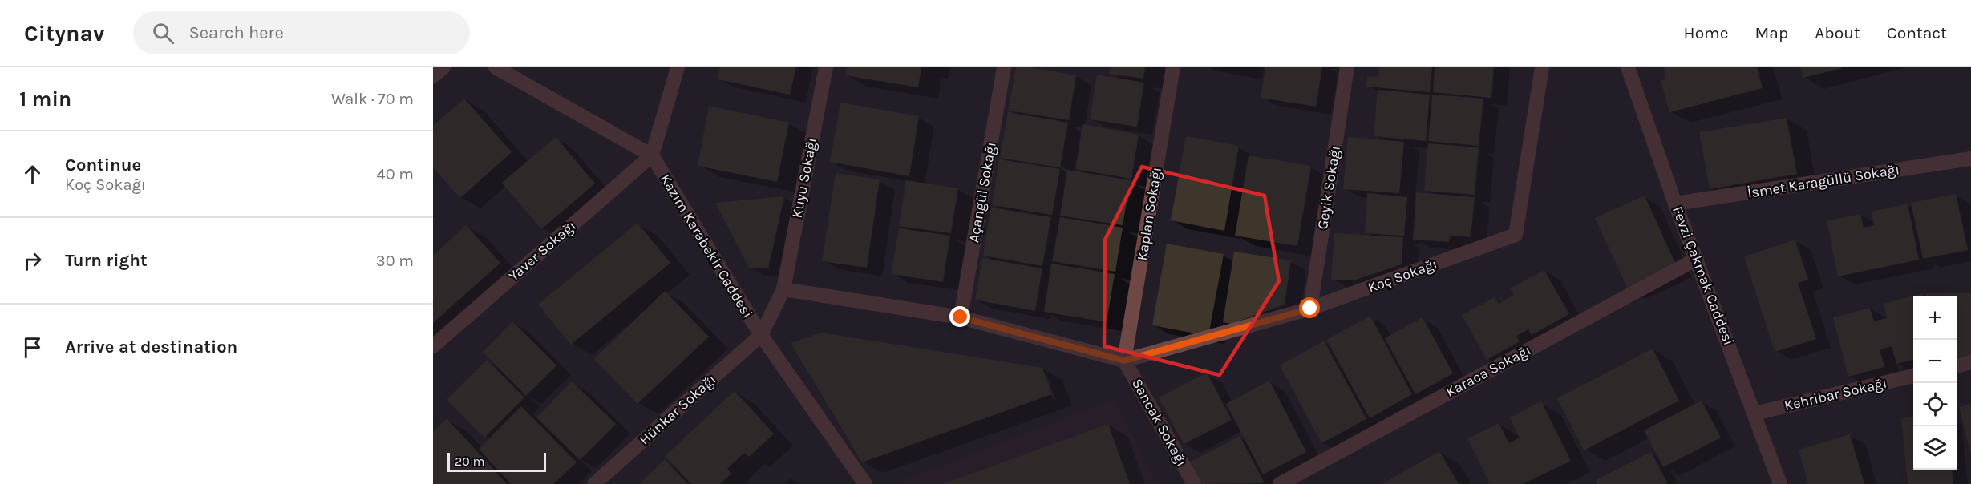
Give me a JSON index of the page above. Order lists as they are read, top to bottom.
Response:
{
  "streets": {
    "street": [
      "Kuyu Sokağı",
      "İsmet Karagüllü Sokağı",
      "Geyik Sokağı",
      "Açangül Sokağı",
      "Kaplan Sokağı",
      "Kazım Karabekir Caddesi",
      "Yaver Sokağı",
      "Koç Sokağı",
      "Fevzi Çakmak Caddesi",
      "Karaca Sokağı",
      "Kehribar Sokağı",
      "Hünkar Sokağı",
      "Sancak Sokağı"
    ]
  },
  "crossings": [
    ["Kuyu Sokağı", "Kazım Karabekir Caddesi"],
    ["Kuyu Sokağı", "Hünkar Sokağı"],
    ["İsmet Karagüllü Sokağı", "Fevzi Çakmak Caddesi"],
    ["Geyik Sokağı", "Koç Sokağı"],
    ["Kaplan Sokağı", "Koç Sokağı"],
    ["Kaplan Sokağı", "Sancak Sokağı"],
    ["Kazım Karabekir Caddesi", "Yaver Sokağı"],
    ["Kazım Karabekir Caddesi", "Hünkar Sokağı"],
    ["Koç Sokağı", "Sancak Sokağı"],
    ["Fevzi Çakmak Caddesi", "Karaca Sokağı"],
    ["Fevzi Çakmak Caddesi", "Kehribar Sokağı"]
  ],
  "scale_bar": "20 m",
  "page": {
    "header": "Citynav",
    "search": "Search here",
    "nav": [
      "Home",
      "Map",
      "About",
      "Contact"
    ],
    "heading": ["1 min", "Walk · 70 m"],
    "list": [
      ["Continue", "Koç Sokağı", "40 m"],
      ["Turn right", "30 m"],
      "Arrive at destination"
    ],
    "map_buttons": ["+", "−"],
    "scale": "20 m"
  }
}
